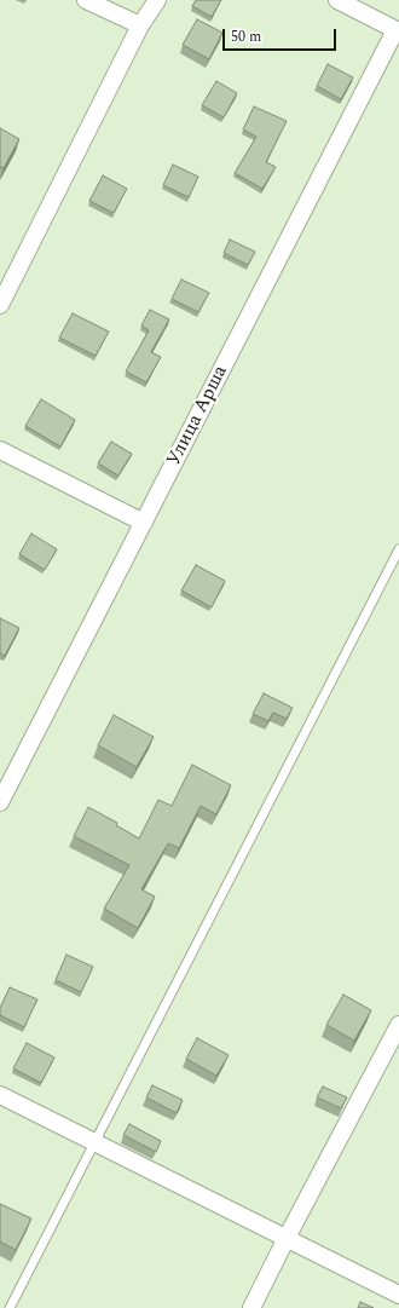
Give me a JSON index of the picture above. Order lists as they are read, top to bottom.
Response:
{
  "streets": {
    "street": ["Улица Арша"]
  },
  "scale_bar": "50 m"
}
